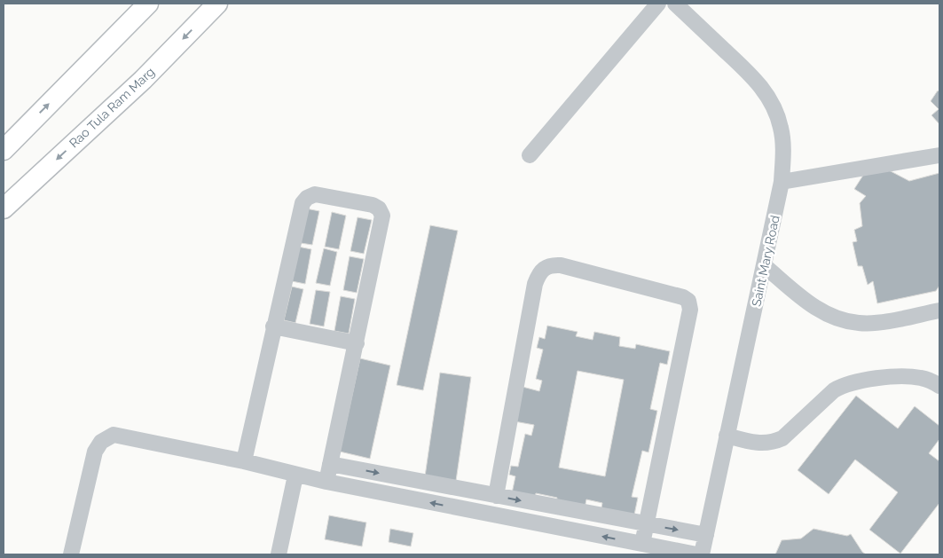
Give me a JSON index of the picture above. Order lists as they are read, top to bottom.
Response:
{
  "streets": {
    "main road": ["Rao Tula Ram Marg"],
    "street": ["Saint Mary Road"]
  }
}
